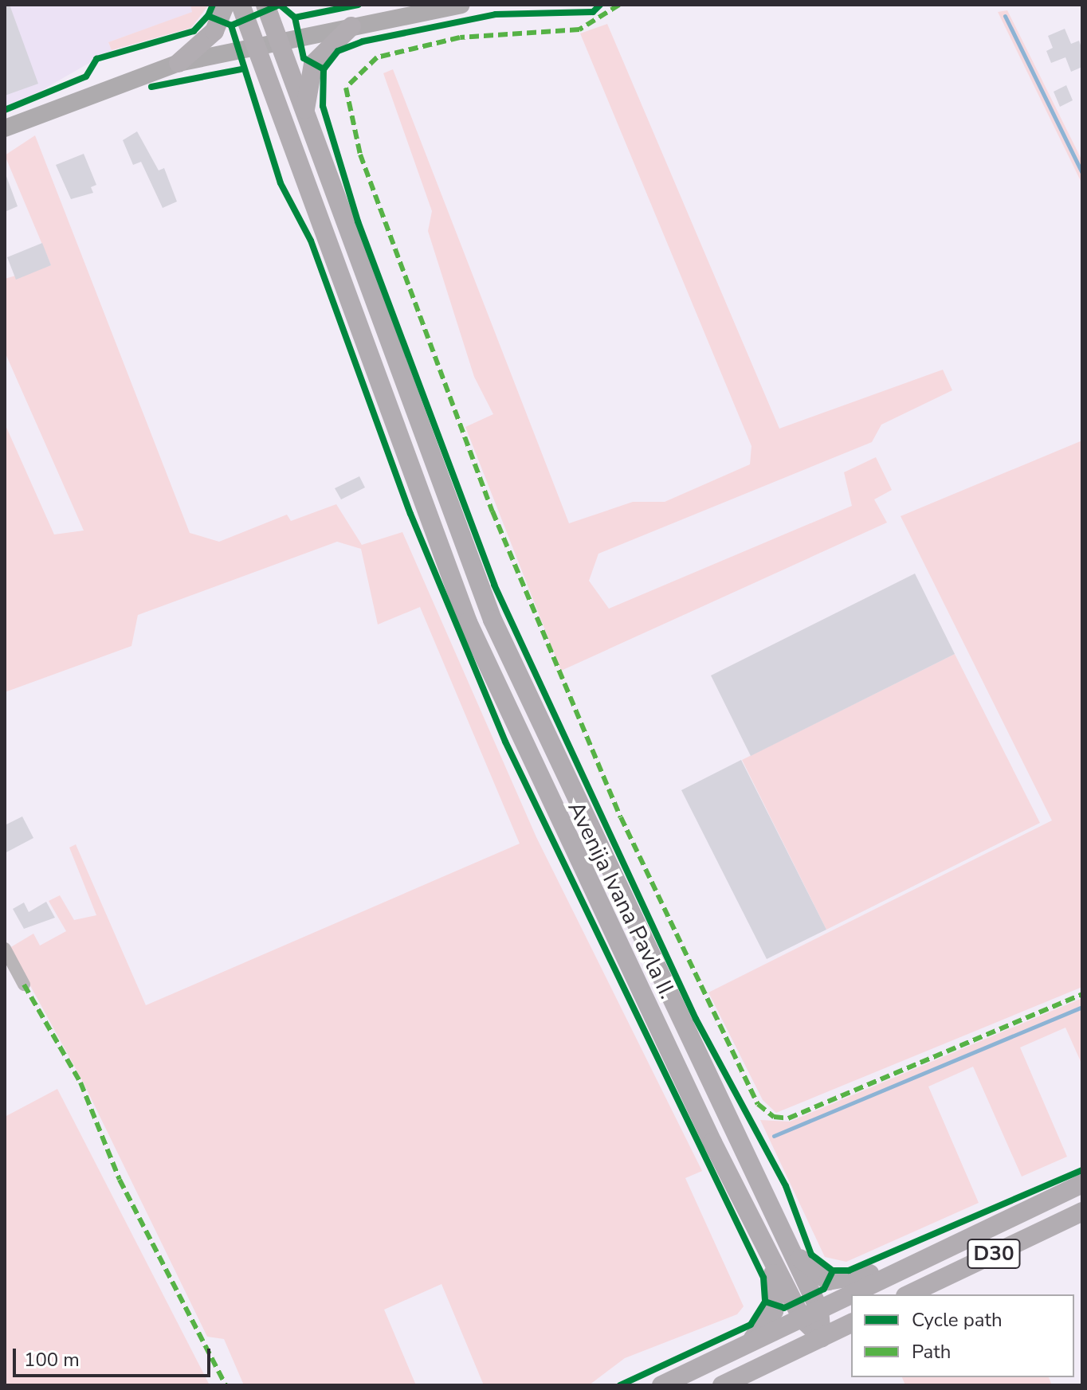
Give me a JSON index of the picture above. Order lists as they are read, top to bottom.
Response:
{
  "streets": {
    "main road": ["Avenija Ivana Pavla II.", "D30"]
  },
  "crossings": [
    ["Avenija Ivana Pavla II.", "D30"]
  ],
  "legend": ["Cycle path", "Path"],
  "scale_bar": "100 m"
}
